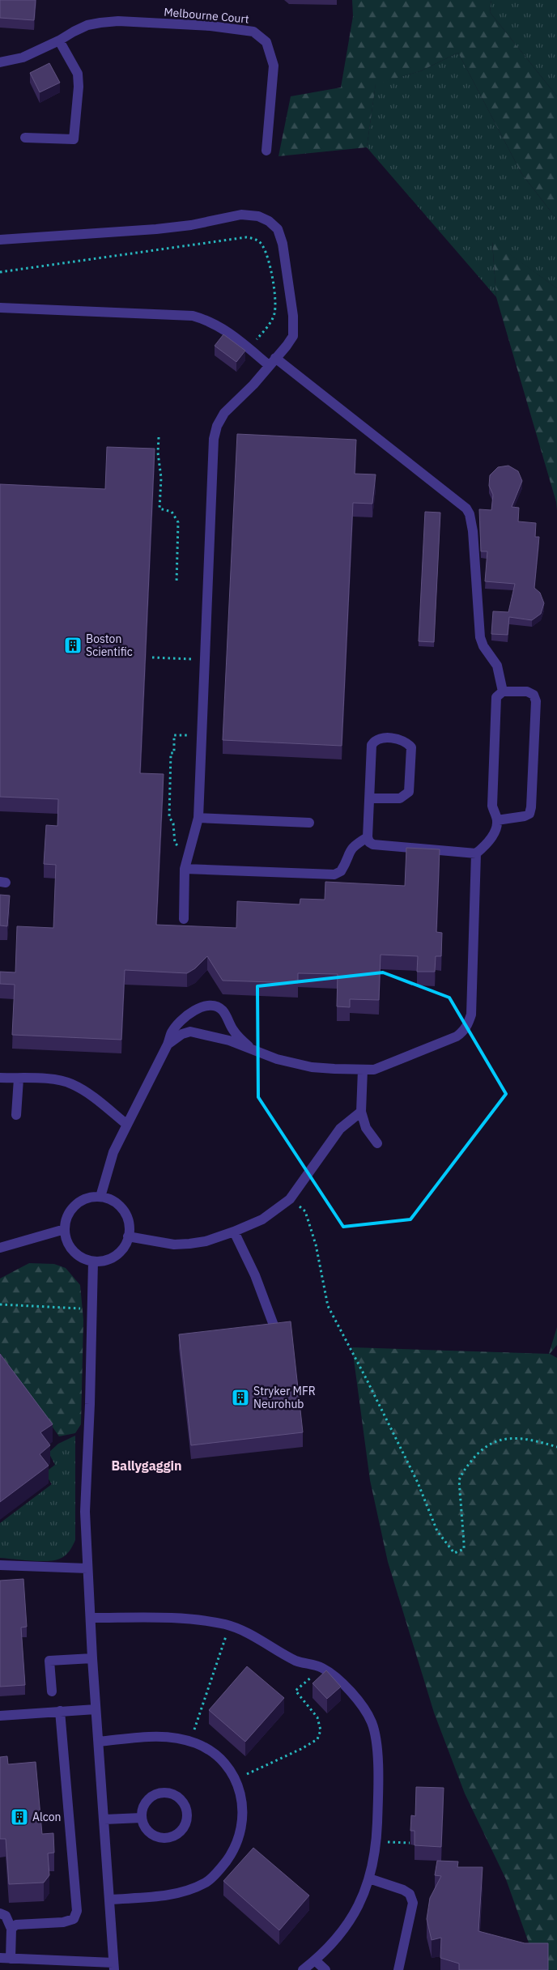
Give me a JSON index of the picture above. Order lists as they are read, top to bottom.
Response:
{
  "streets": {
    "street": ["Melbourne Court"]
  },
  "districts": ["Ballygaggin"],
  "places": {
    "building": ["Boston Scientific", "Stryker MFR Neurohub", "Alcon"]
  }
}
